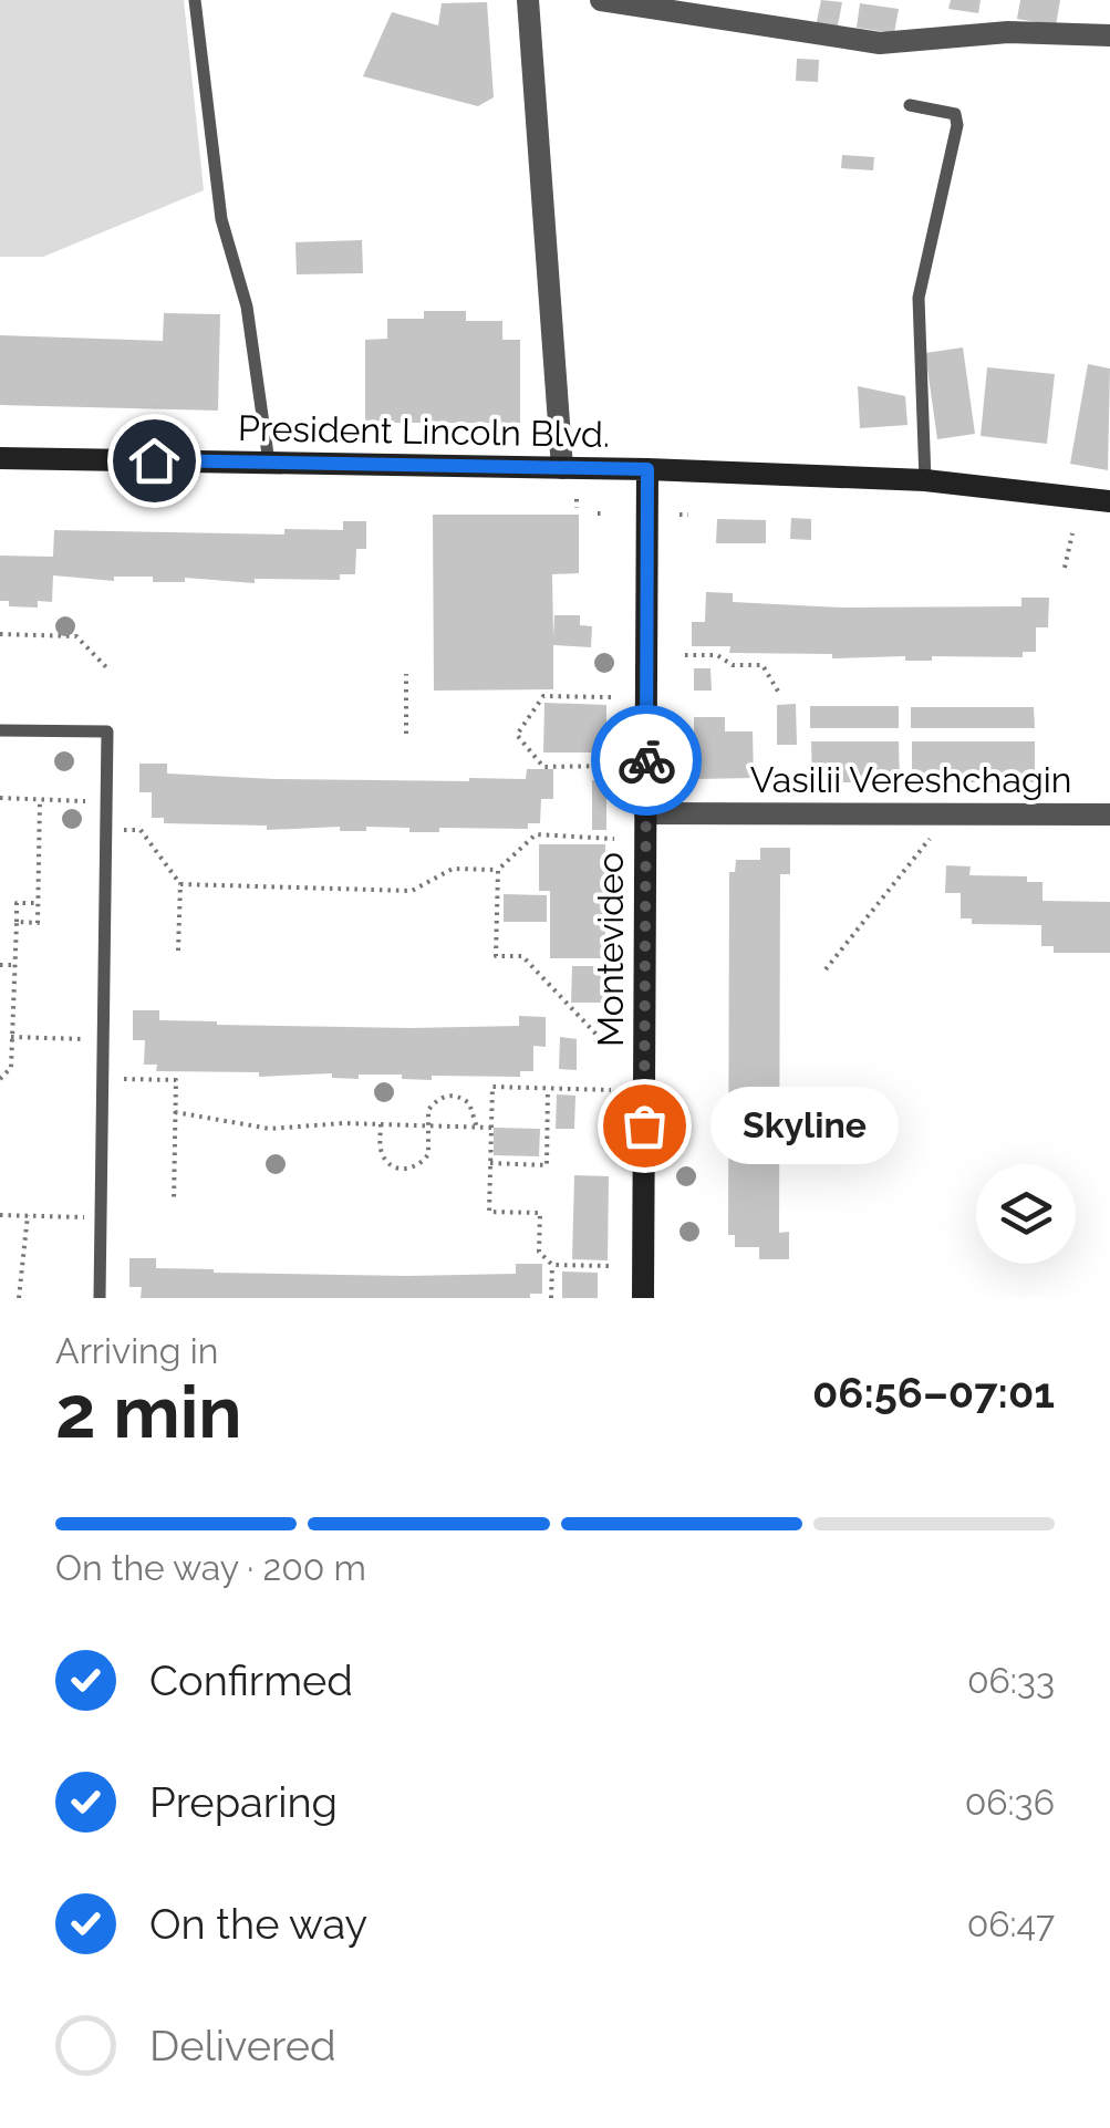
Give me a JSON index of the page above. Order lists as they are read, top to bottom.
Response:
{
  "streets": {
    "street": ["President Lincoln Blvd.", "Vasilii Vereshchagin", "Montevideo"]
  },
  "crossings": [
    ["President Lincoln Blvd.", "Montevideo"],
    ["Vasilii Vereshchagin", "Montevideo"]
  ],
  "places": ["Skyline"],
  "page": {
    "bubble": "Skyline",
    "heading": ["2 min", "Arriving in", "06:56–07:01"],
    "bar": "On the way · 200 m",
    "list": [
      ["Confirmed", "06:33"],
      ["Preparing", "06:36"],
      ["On the way", "06:47"],
      "Delivered"
    ]
  }
}
